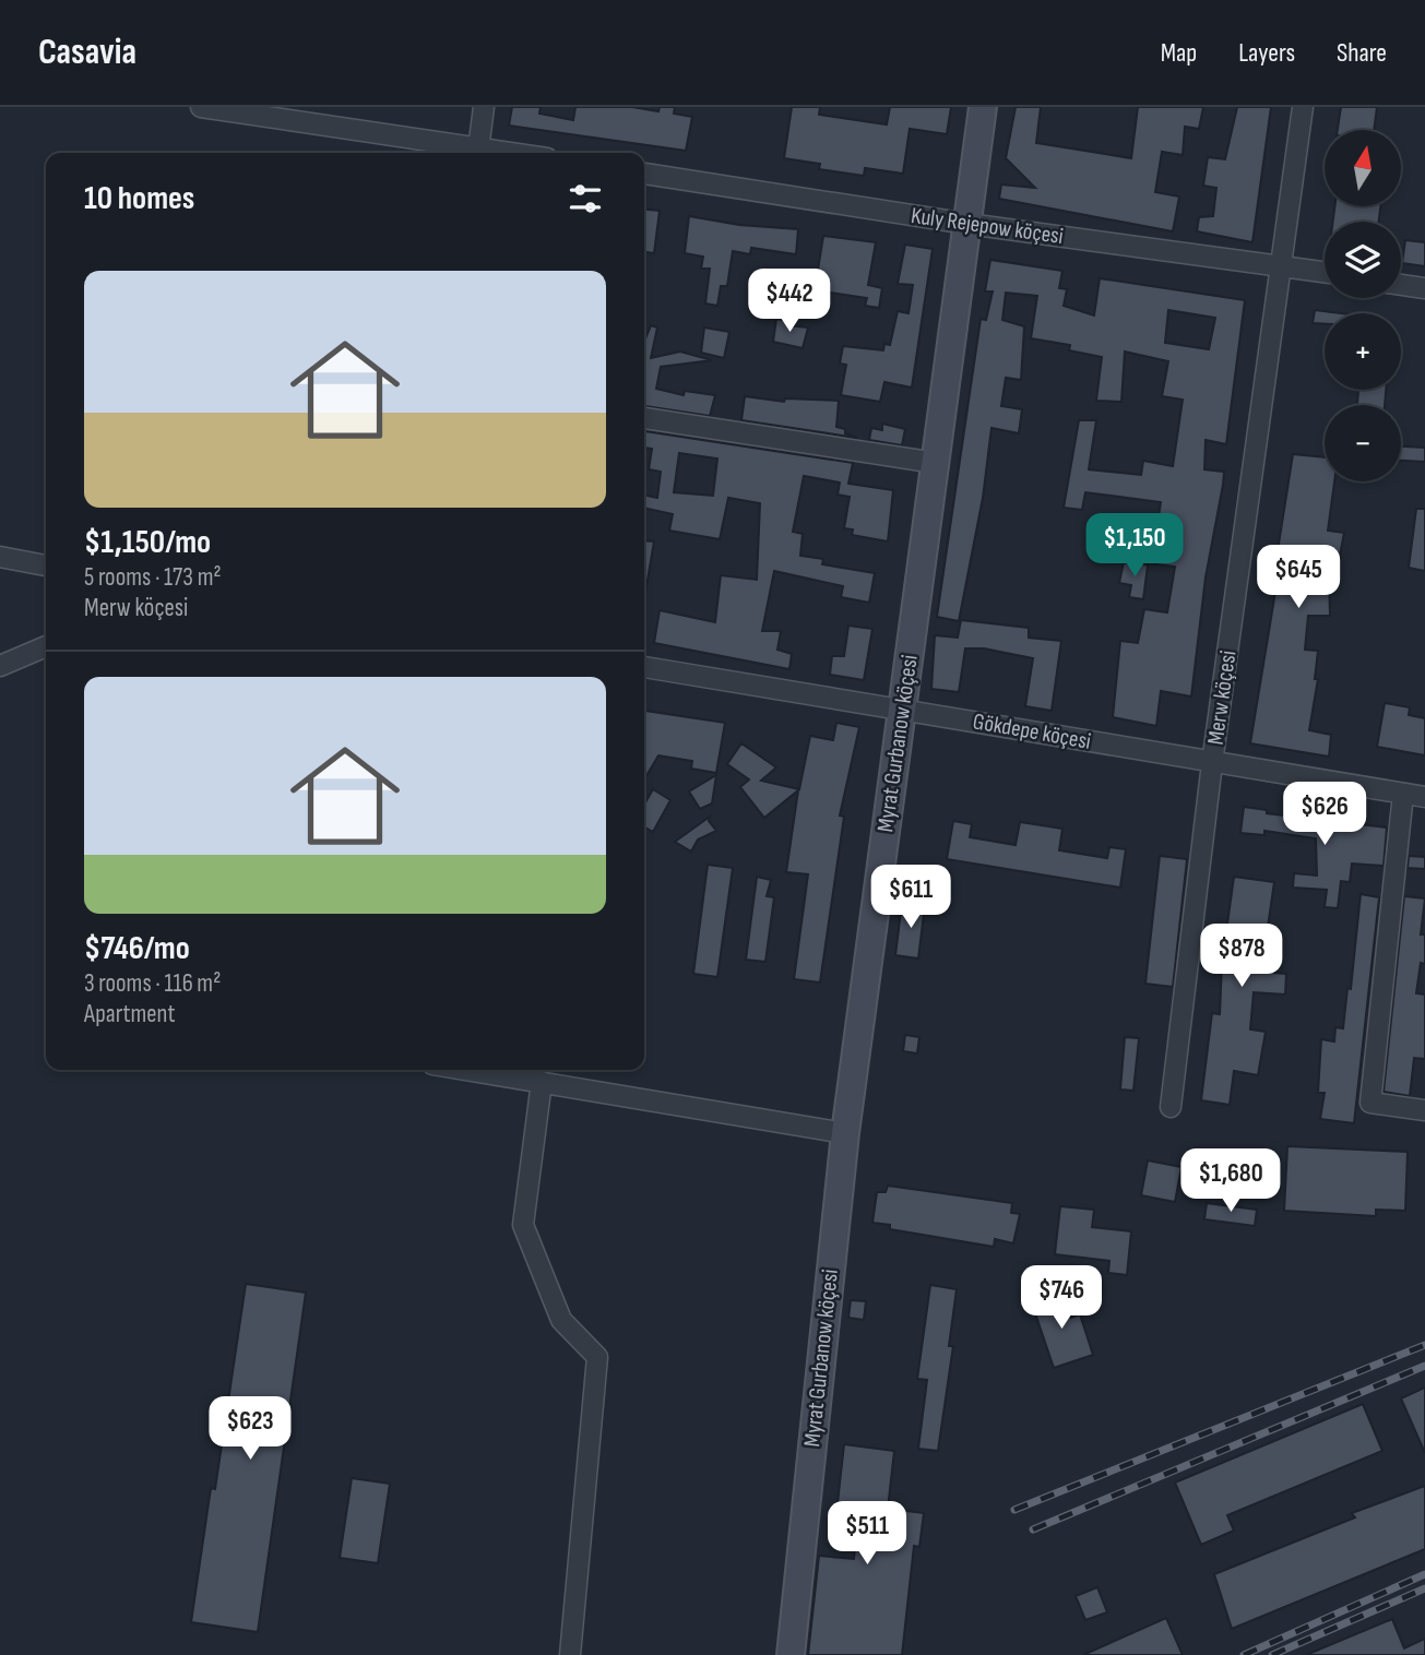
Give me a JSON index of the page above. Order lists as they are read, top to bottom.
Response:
{
  "streets": {
    "street": [
      "Kuly Rejepow köçesi",
      "Merw köçesi",
      "Gökdepe köçesi",
      "Myrat Gurbanow köçesi"
    ]
  },
  "crossings": [
    ["Kuly Rejepow köçesi", "Merw köçesi"],
    ["Kuly Rejepow köçesi", "Myrat Gurbanow köçesi"],
    ["Merw köçesi", "Gökdepe köçesi"],
    ["Gökdepe köçesi", "Myrat Gurbanow köçesi"]
  ],
  "north": "top",
  "page": {
    "header": "Casavia",
    "nav": ["Map", "Layers", "Share"],
    "map_buttons": ["+", "−"],
    "heading": "10 homes",
    "list": [
      {
        "name": "$1,150/mo",
        "note": "5 rooms · 173 m² · Merw köçesi"
      },
      {
        "name": "$746/mo",
        "note": "3 rooms · 116 m² · Apartment"
      }
    ],
    "price": [
      "$442",
      "$1,150",
      "$645",
      "$626",
      "$611",
      "$878",
      "$1,680",
      "$746",
      "$623",
      "$511"
    ]
  }
}
